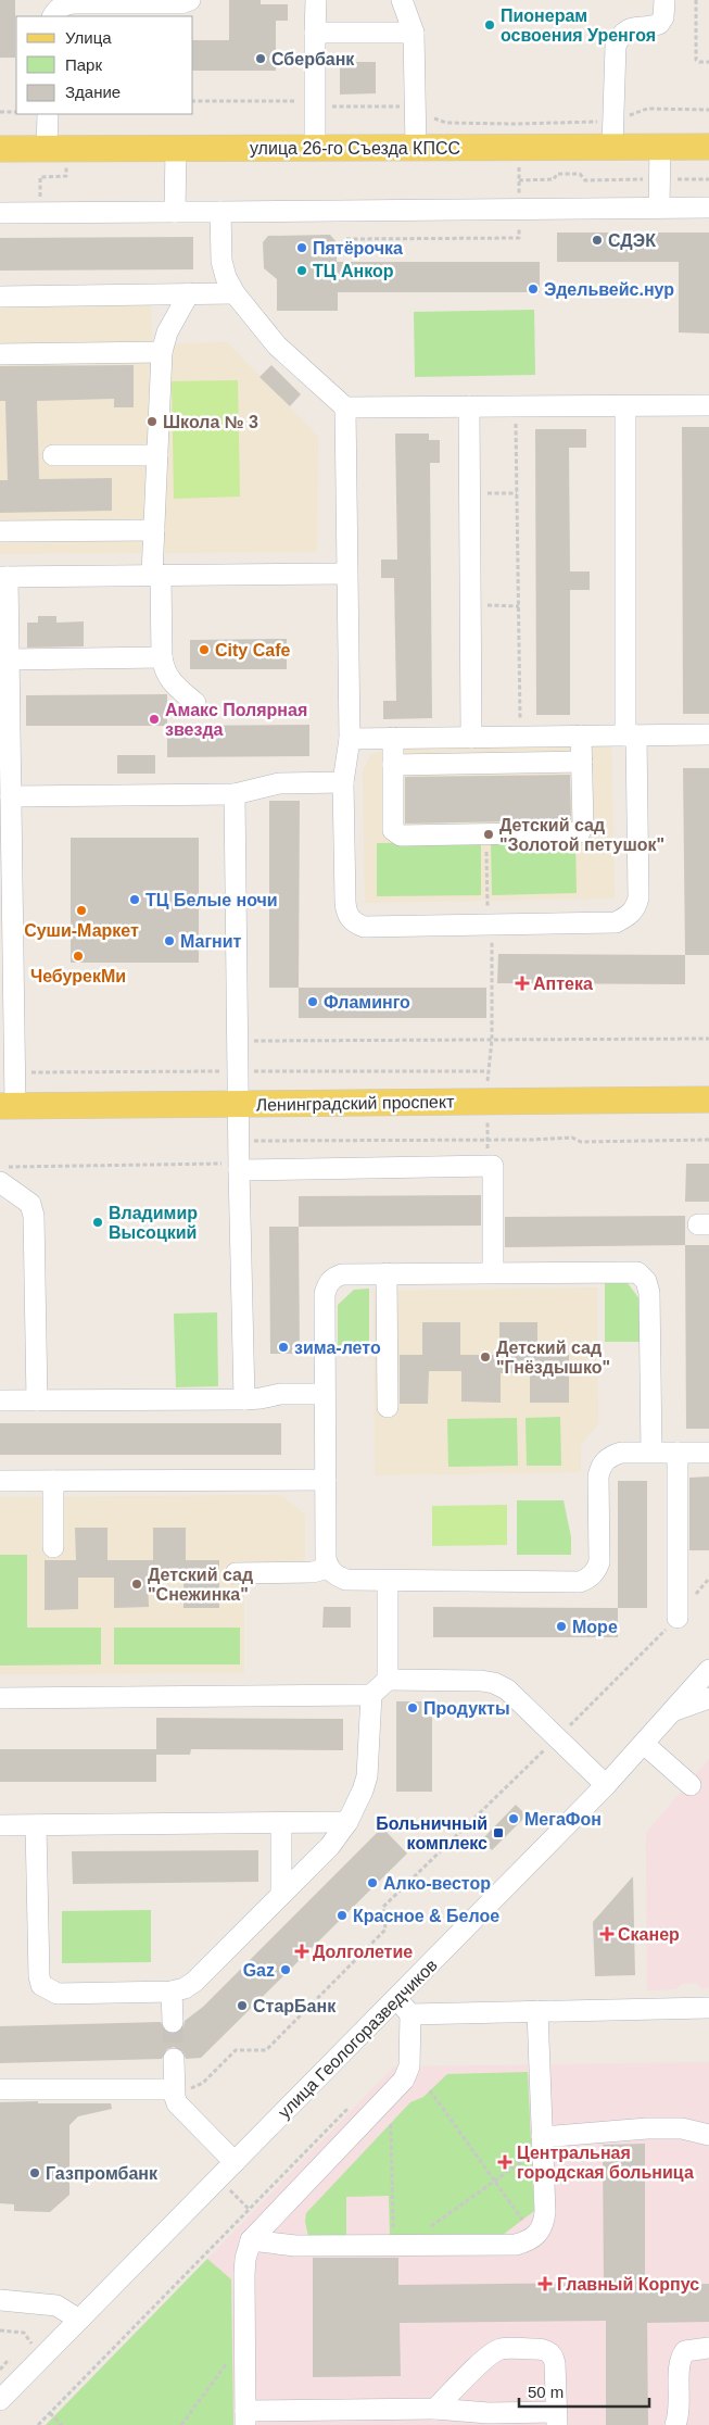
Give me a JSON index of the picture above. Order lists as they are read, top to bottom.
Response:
{
  "streets": {
    "main road": ["улица 26-го Съезда КПСС", "Ленинградский проспект"],
    "street": ["улица Геологоразведчиков"]
  },
  "places": {
    "other": [
      "Пионерам освоения Уренгоя",
      "Сбербанк",
      "СДЭК",
      "Пятёрочка",
      "ТЦ Анкор",
      "Эдельвейс.нур",
      "Школа № 3",
      "City Cafe",
      "Амакс Полярная звезда",
      "Детский сад \"Золотой петушок\"",
      "ТЦ Белые ночи",
      "Суши-Маркет",
      "Магнит",
      "ЧебурекМи",
      "Фламинго",
      "Владимир Высоцкий",
      "зима-лето",
      "Детский сад \"Гнёздышко\"",
      "Детский сад \"Снежинка\"",
      "Море",
      "Продукты",
      "МегаФон",
      "Алко-вестор",
      "Красное & Белое",
      "Gaz",
      "СтарБанк",
      "Газпромбанк"
    ],
    "health": [
      "Аптека",
      "Сканер",
      "Долголетие",
      "Центральная городская больница",
      "Главный Корпус"
    ],
    "transit": ["Больничный комплекс"]
  },
  "legend": ["Улица", "Парк", "Здание"],
  "scale_bar": "50 m"
}
